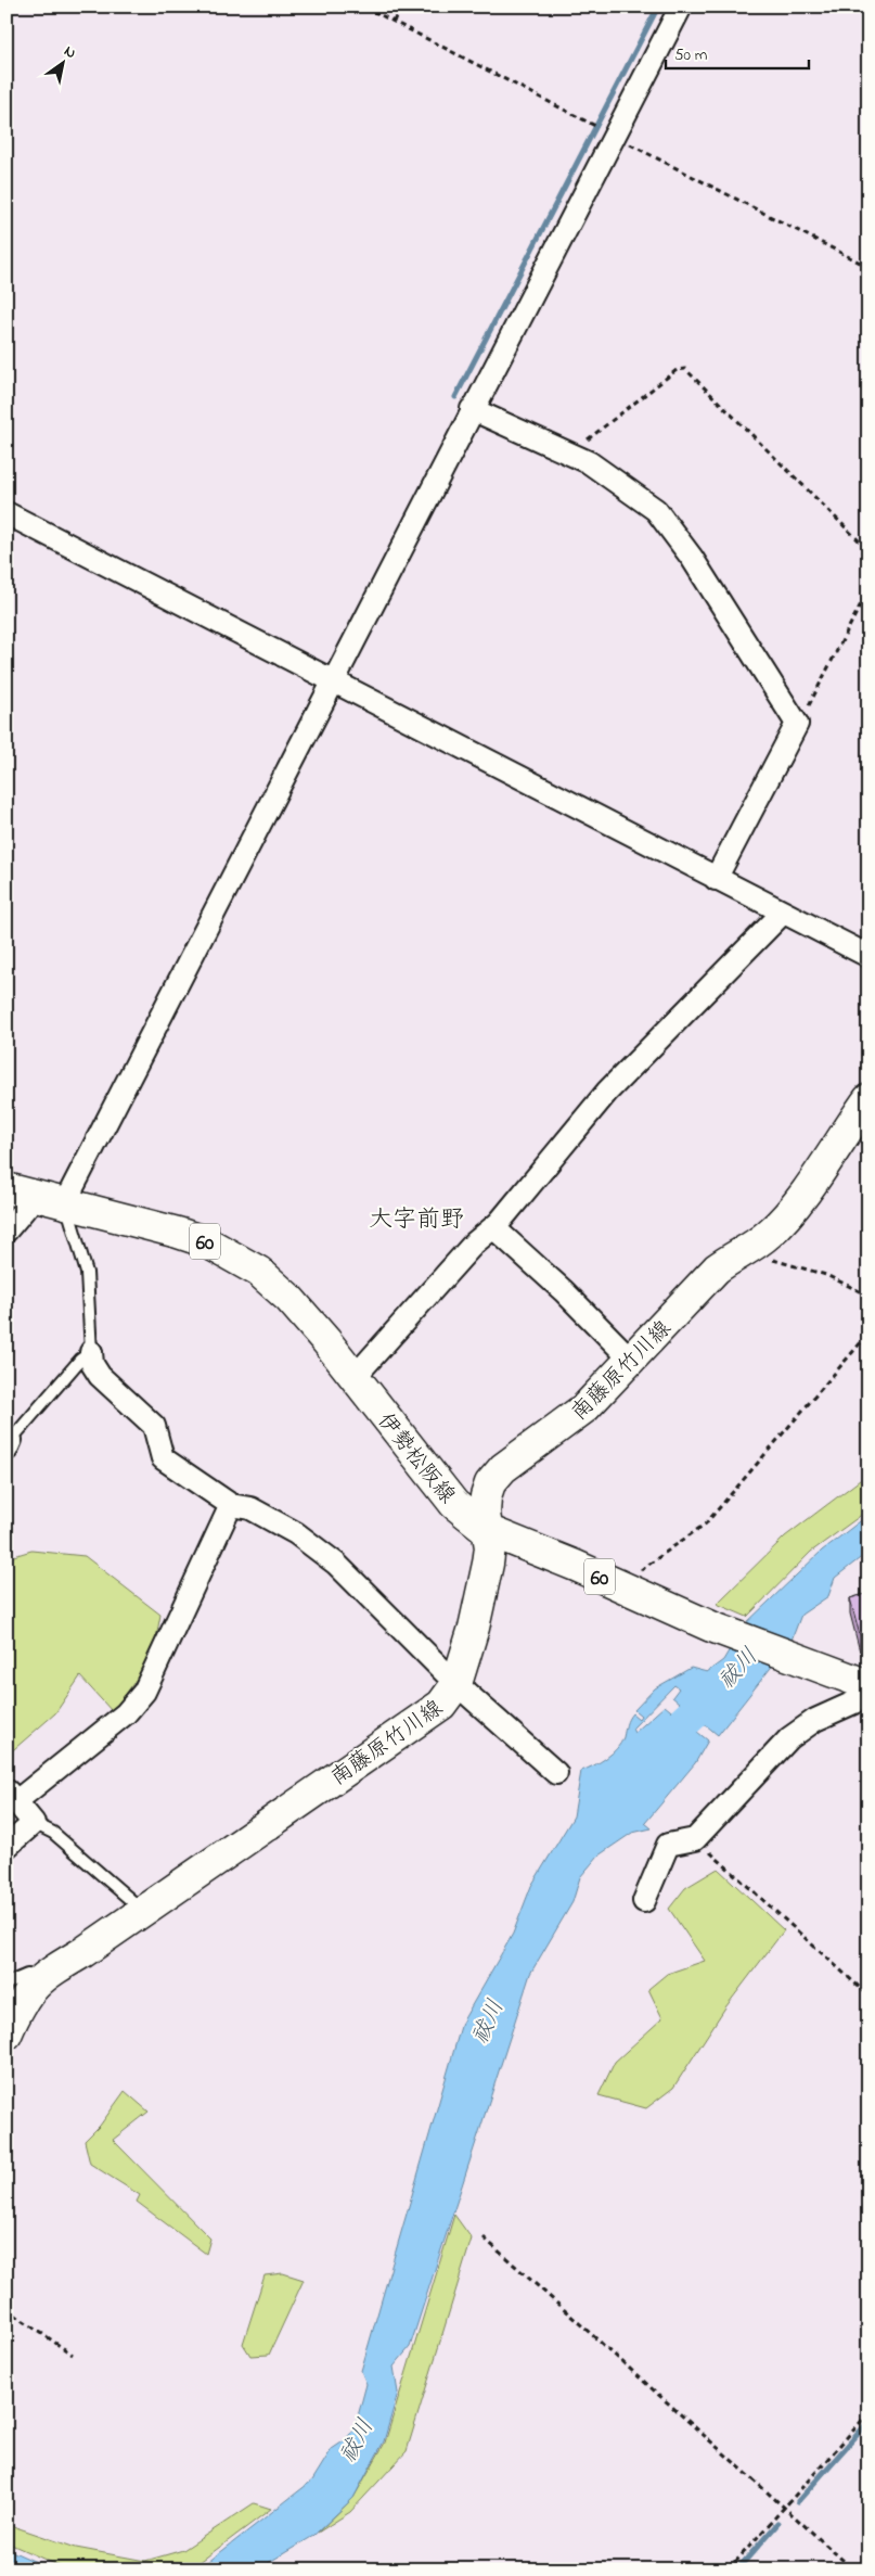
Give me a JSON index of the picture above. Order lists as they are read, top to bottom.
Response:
{
  "streets": {
    "main road": ["60", "南藤原竹川線", "伊勢松阪線"]
  },
  "crossings": [
    ["南藤原竹川線", "伊勢松阪線"]
  ],
  "districts": ["大字前野"],
  "water": ["祓川"],
  "scale_bar": "50 m",
  "north": "top right"
}
